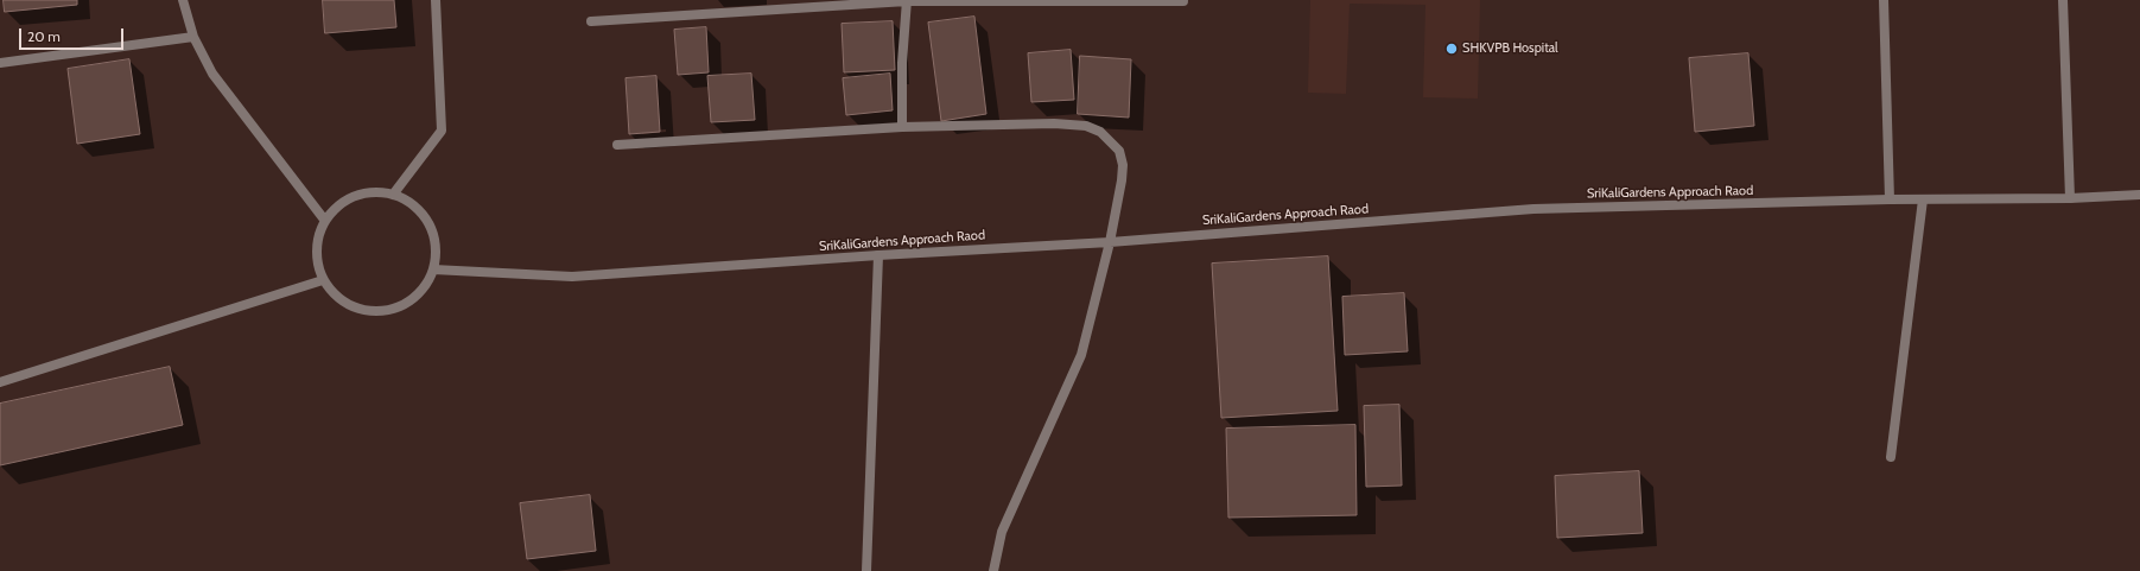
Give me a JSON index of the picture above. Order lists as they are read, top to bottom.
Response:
{
  "streets": {
    "street": ["SriKaliGardens Approach Raod"]
  },
  "places": ["SHKVPB Hospital"],
  "scale_bar": "20 m"
}
